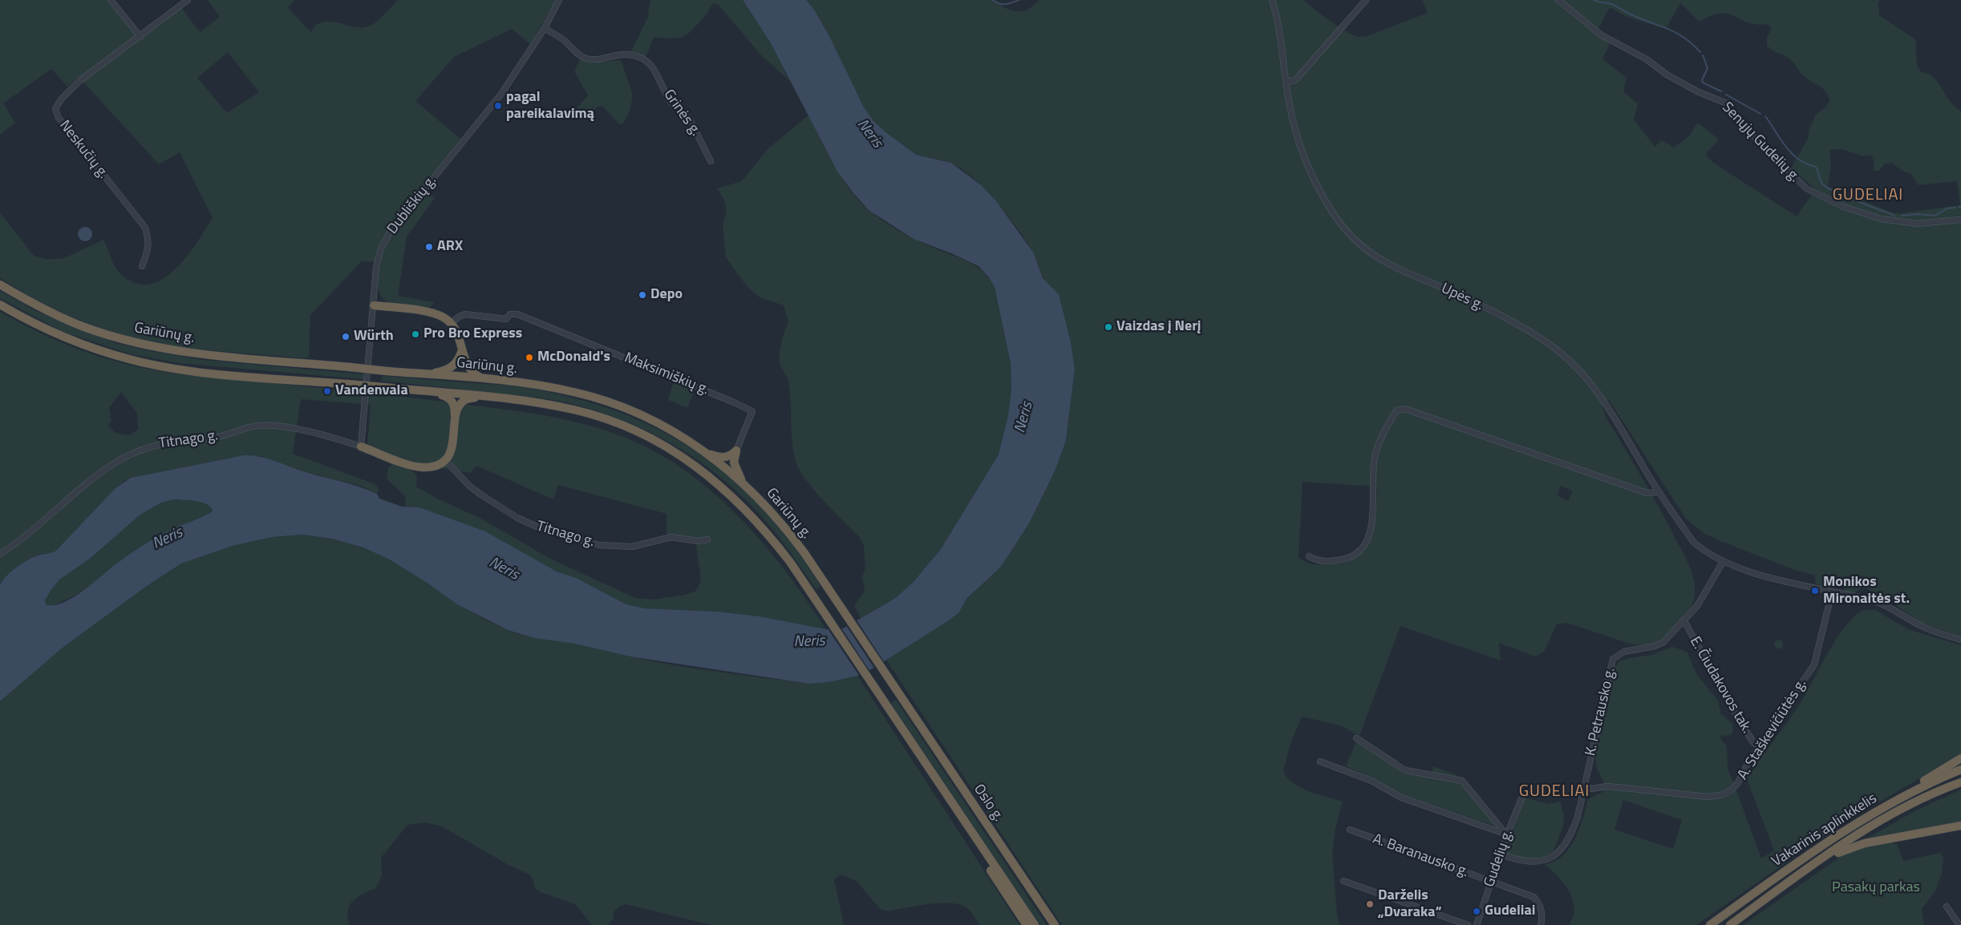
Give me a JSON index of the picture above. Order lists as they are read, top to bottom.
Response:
{
  "streets": {
    "highway": ["Gariūnų g.", "Oslo g.", "Vakarinis aplinkkelis"],
    "street": [
      "Grinės g.",
      "Senųjų Gudelių g.",
      "Neskučių g.",
      "Dubliškių g.",
      "Upės g.",
      "Maksimiškių g.",
      "Titnago g.",
      "E. Čiudakovos tak.",
      "K. Petrausko g.",
      "A. Staškevičiūtės g.",
      "A. Baranausko g.",
      "Gudelių g."
    ]
  },
  "crossings": [
    ["Grinės g.", "Dubliškių g."],
    ["Dubliškių g.", "Titnago g."],
    ["Upės g.", "K. Petrausko g."],
    ["Upės g.", "A. Staškevičiūtės g."],
    ["Gariūnų g.", "Oslo g."],
    ["E. Čiudakovos tak.", "K. Petrausko g."],
    ["E. Čiudakovos tak.", "A. Staškevičiūtės g."],
    ["K. Petrausko g.", "A. Staškevičiūtės g."],
    ["K. Petrausko g.", "Gudelių g."],
    ["A. Baranausko g.", "Gudelių g."]
  ],
  "districts": ["GUDELIAI", "GUDELIAI"],
  "water": ["Neris"],
  "parks": ["Pasakų parkas"],
  "places": [
    "pagal pareikalavimą",
    "ARX",
    "Depo",
    "Vaizdas į Nerį",
    "Pro Bro Express",
    "Würth",
    "McDonald's",
    "Vandenvala",
    "Monikos Mironaitės st.",
    "Darželis „Dvaraka“",
    "Gudeliai"
  ]
}
